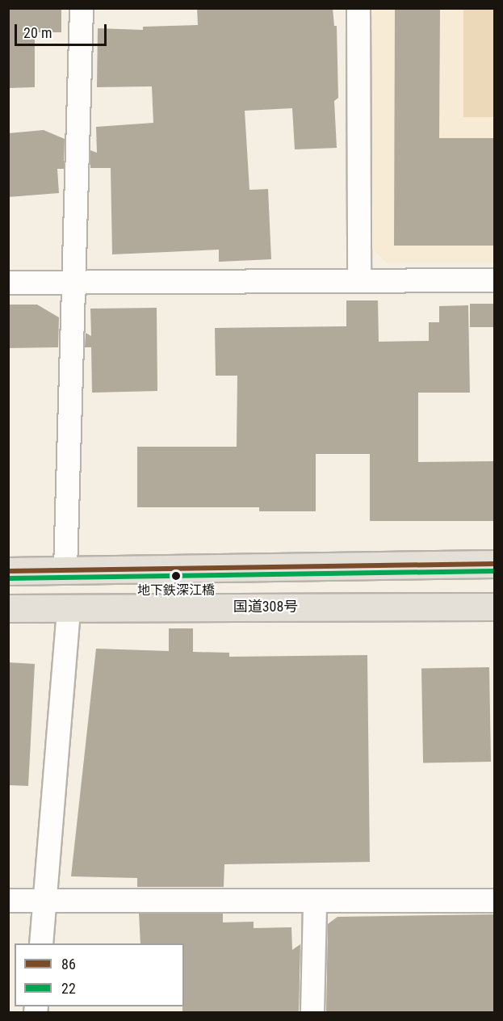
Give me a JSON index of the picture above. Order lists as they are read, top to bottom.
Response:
{
  "streets": {
    "highway": ["国道308号"]
  },
  "places": ["地下鉄深江橋"],
  "lines": ["transit line 86", "transit line 22"],
  "legend": ["86", "22"],
  "scale_bar": "20 m"
}
